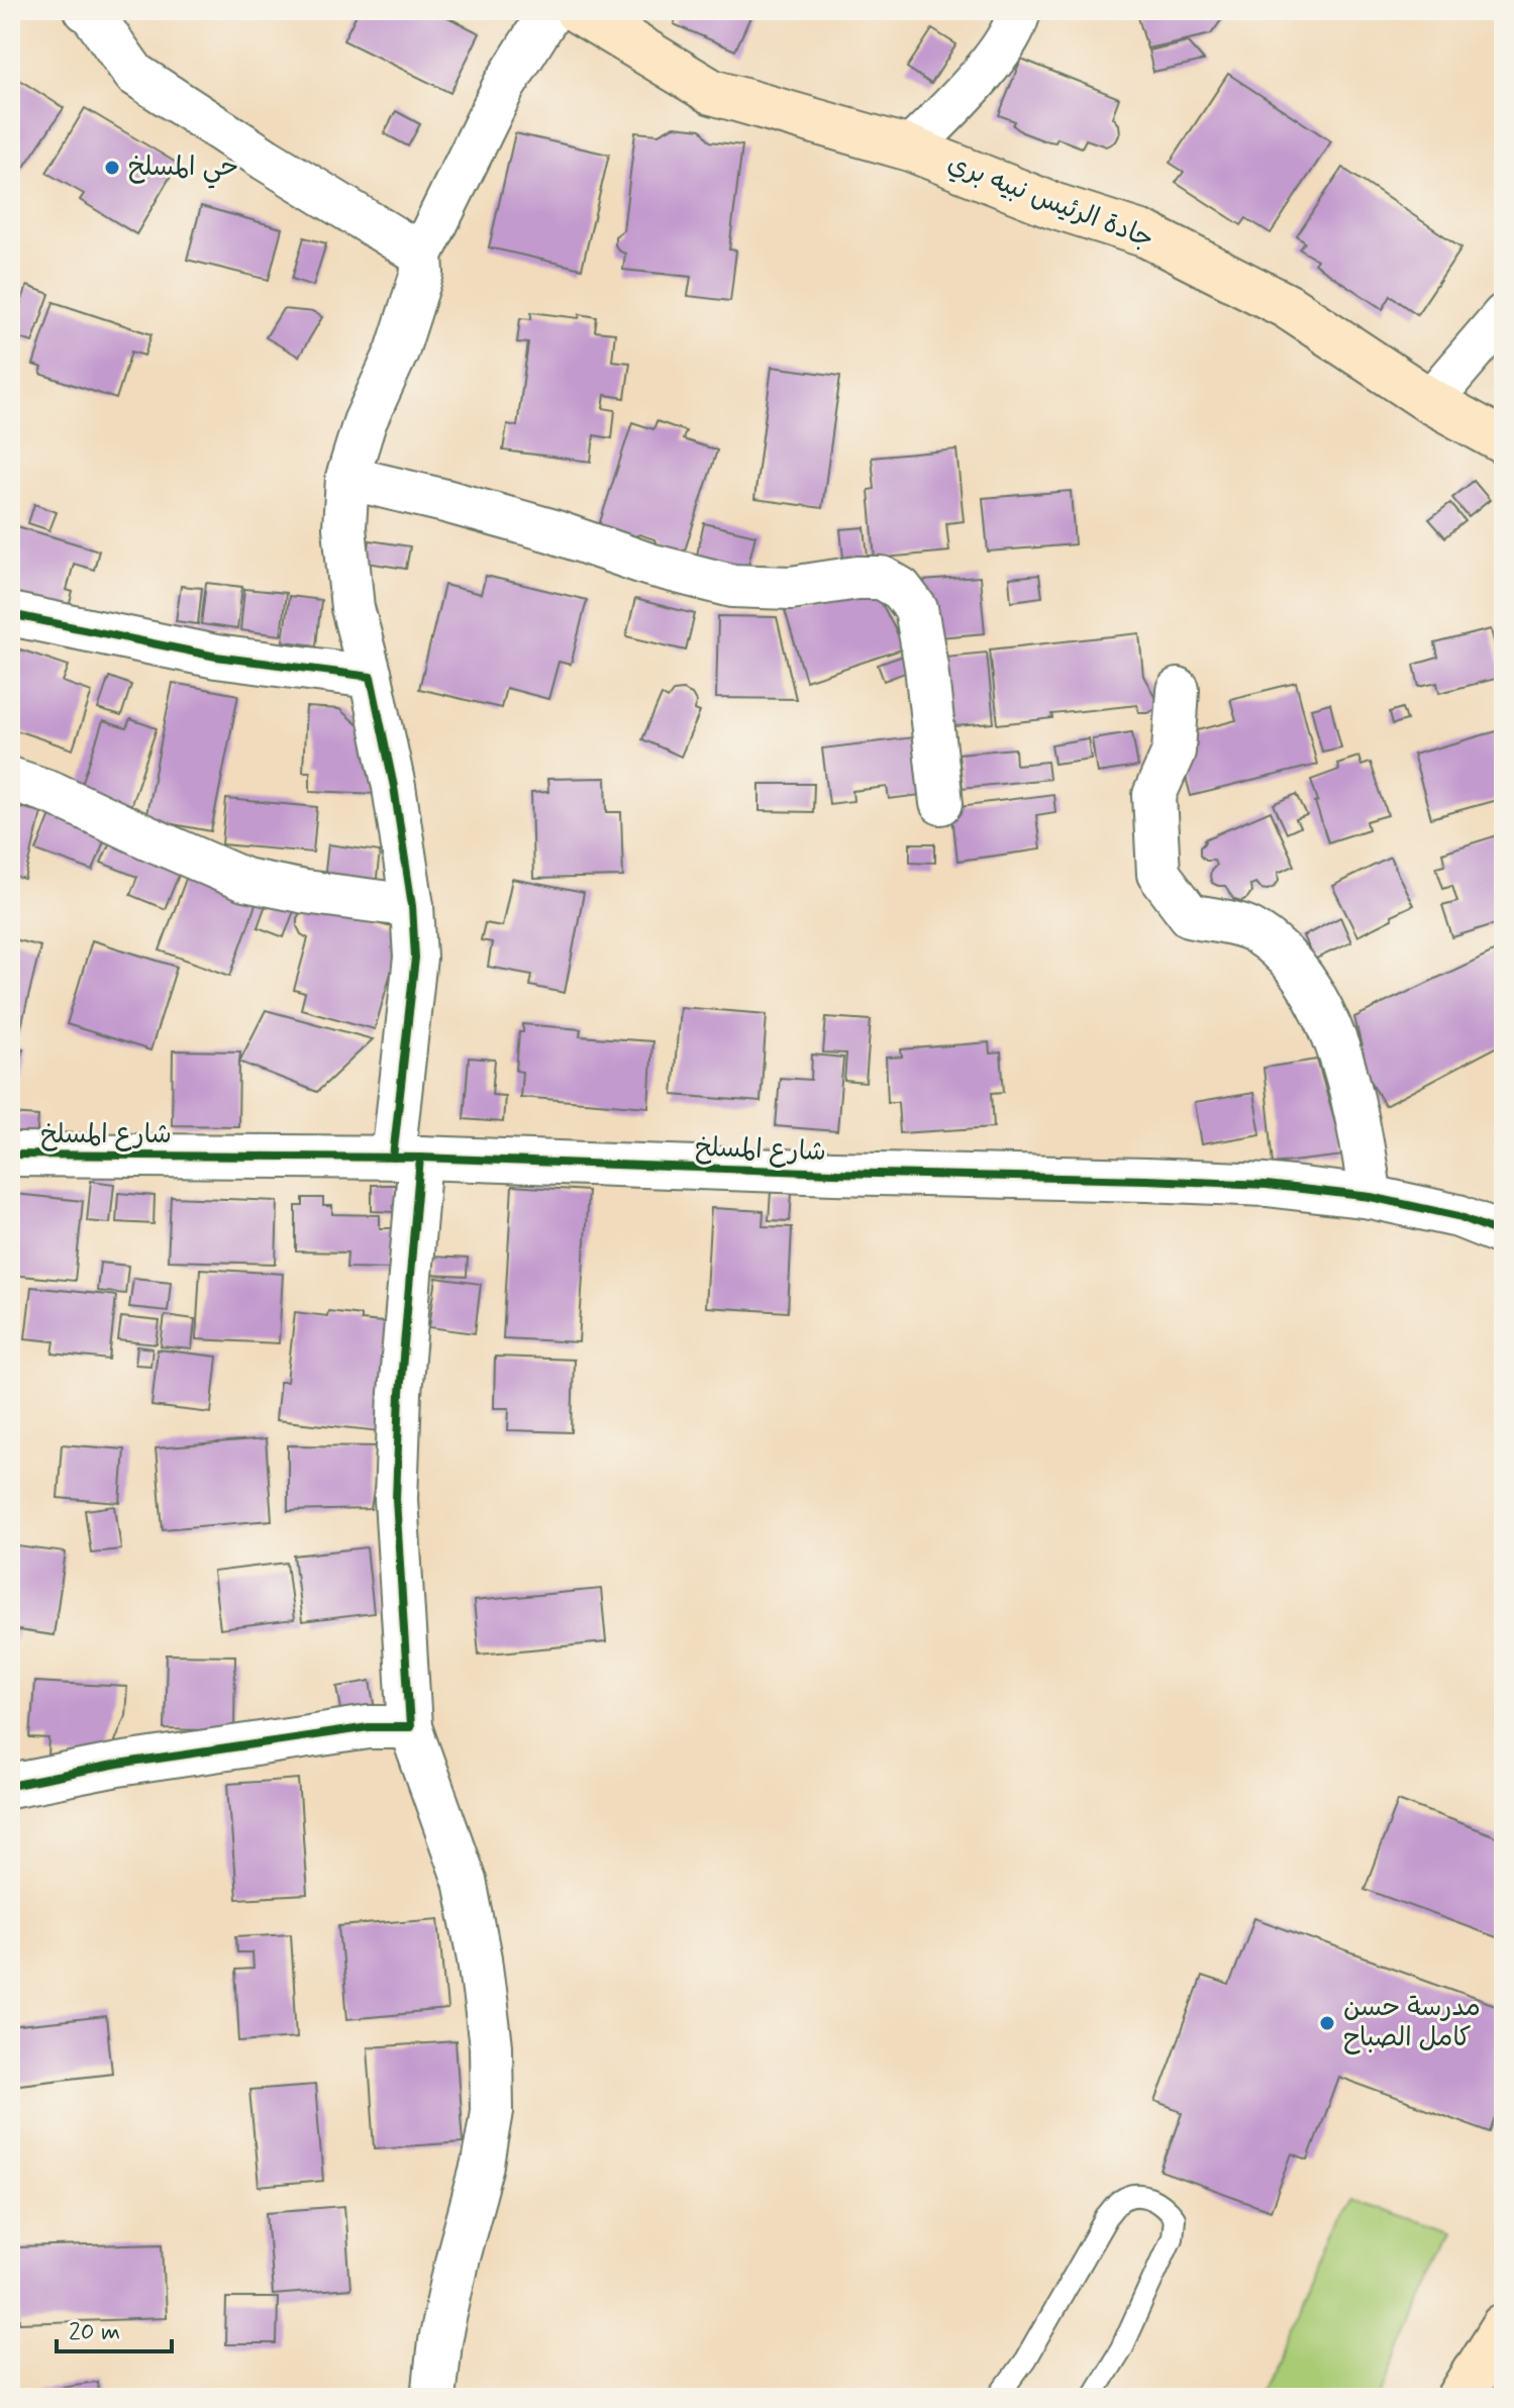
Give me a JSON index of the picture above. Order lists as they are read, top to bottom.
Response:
{
  "streets": {
    "main road": ["جادة الرئيس نبيه بري"],
    "street": ["شارع المسلخ"]
  },
  "places": ["حي المسلخ", "مدرسة حسن كامل الصباح"],
  "scale_bar": "20 m"
}
